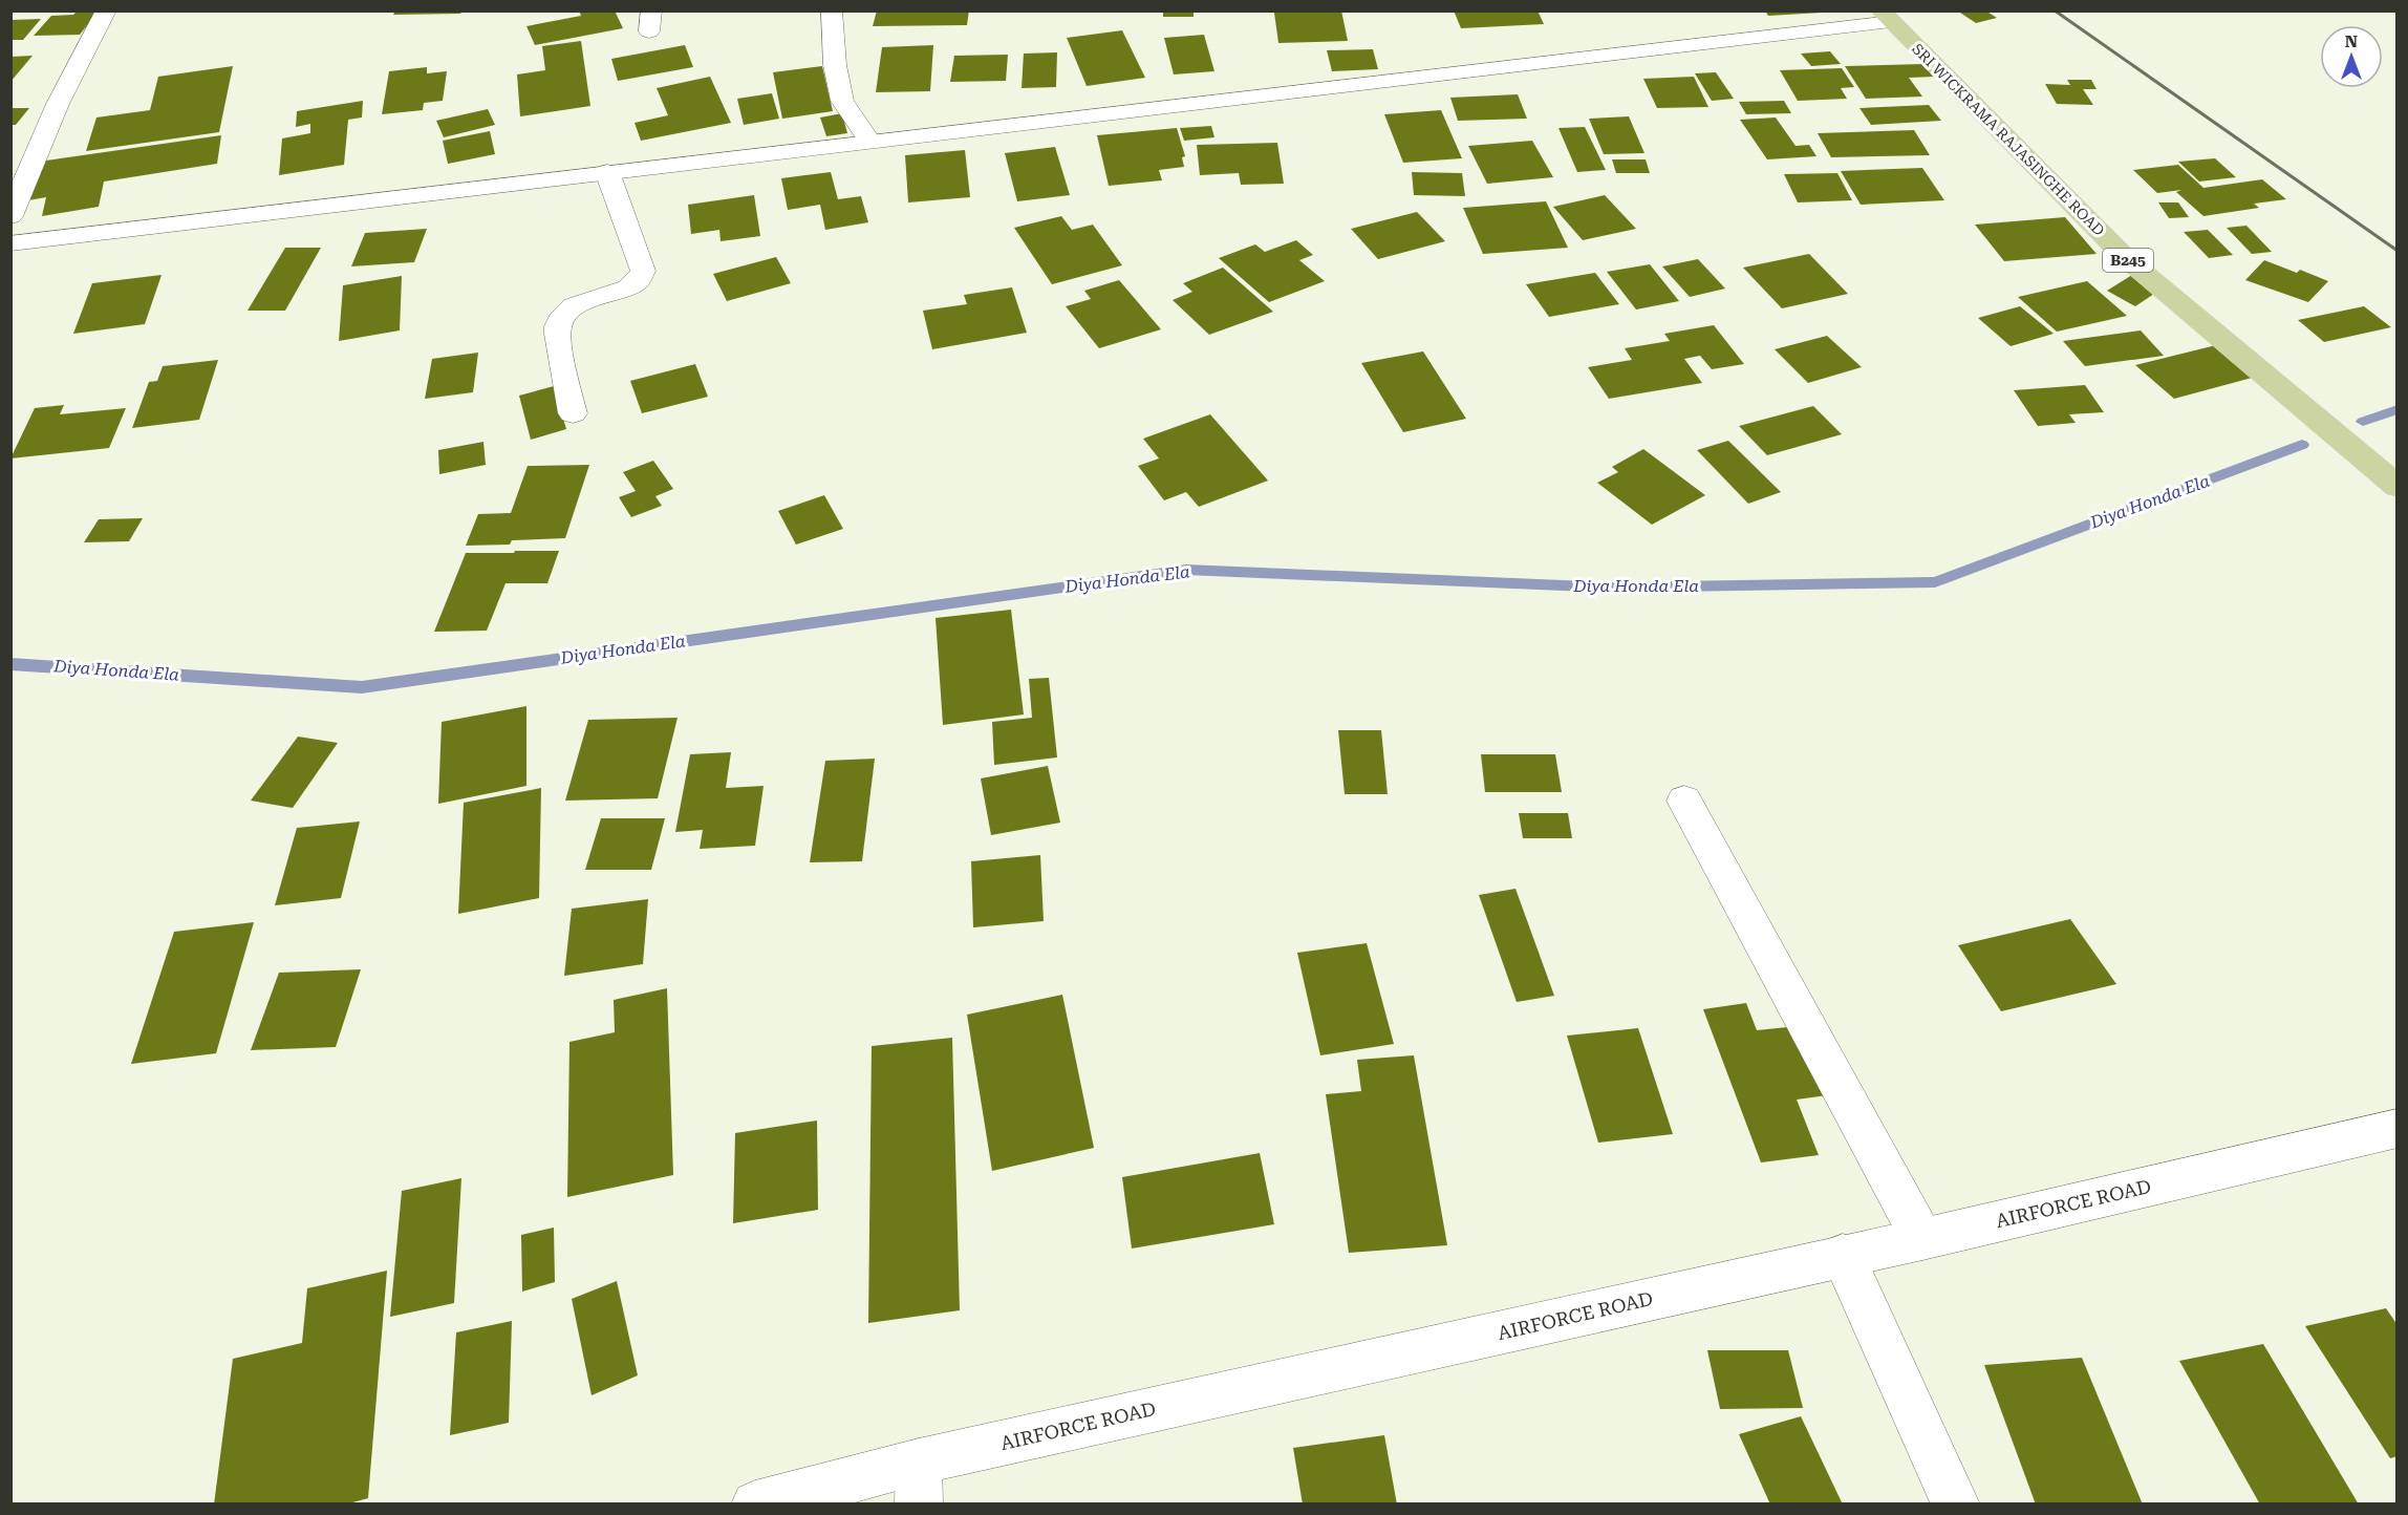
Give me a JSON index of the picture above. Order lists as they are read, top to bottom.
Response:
{
  "streets": {
    "main road": ["SRI WICKRAMA RAJASINGHE ROAD", "B245"],
    "street": ["AIRFORCE ROAD"]
  },
  "water": ["Diya Honda Ela"],
  "north": "top"
}
